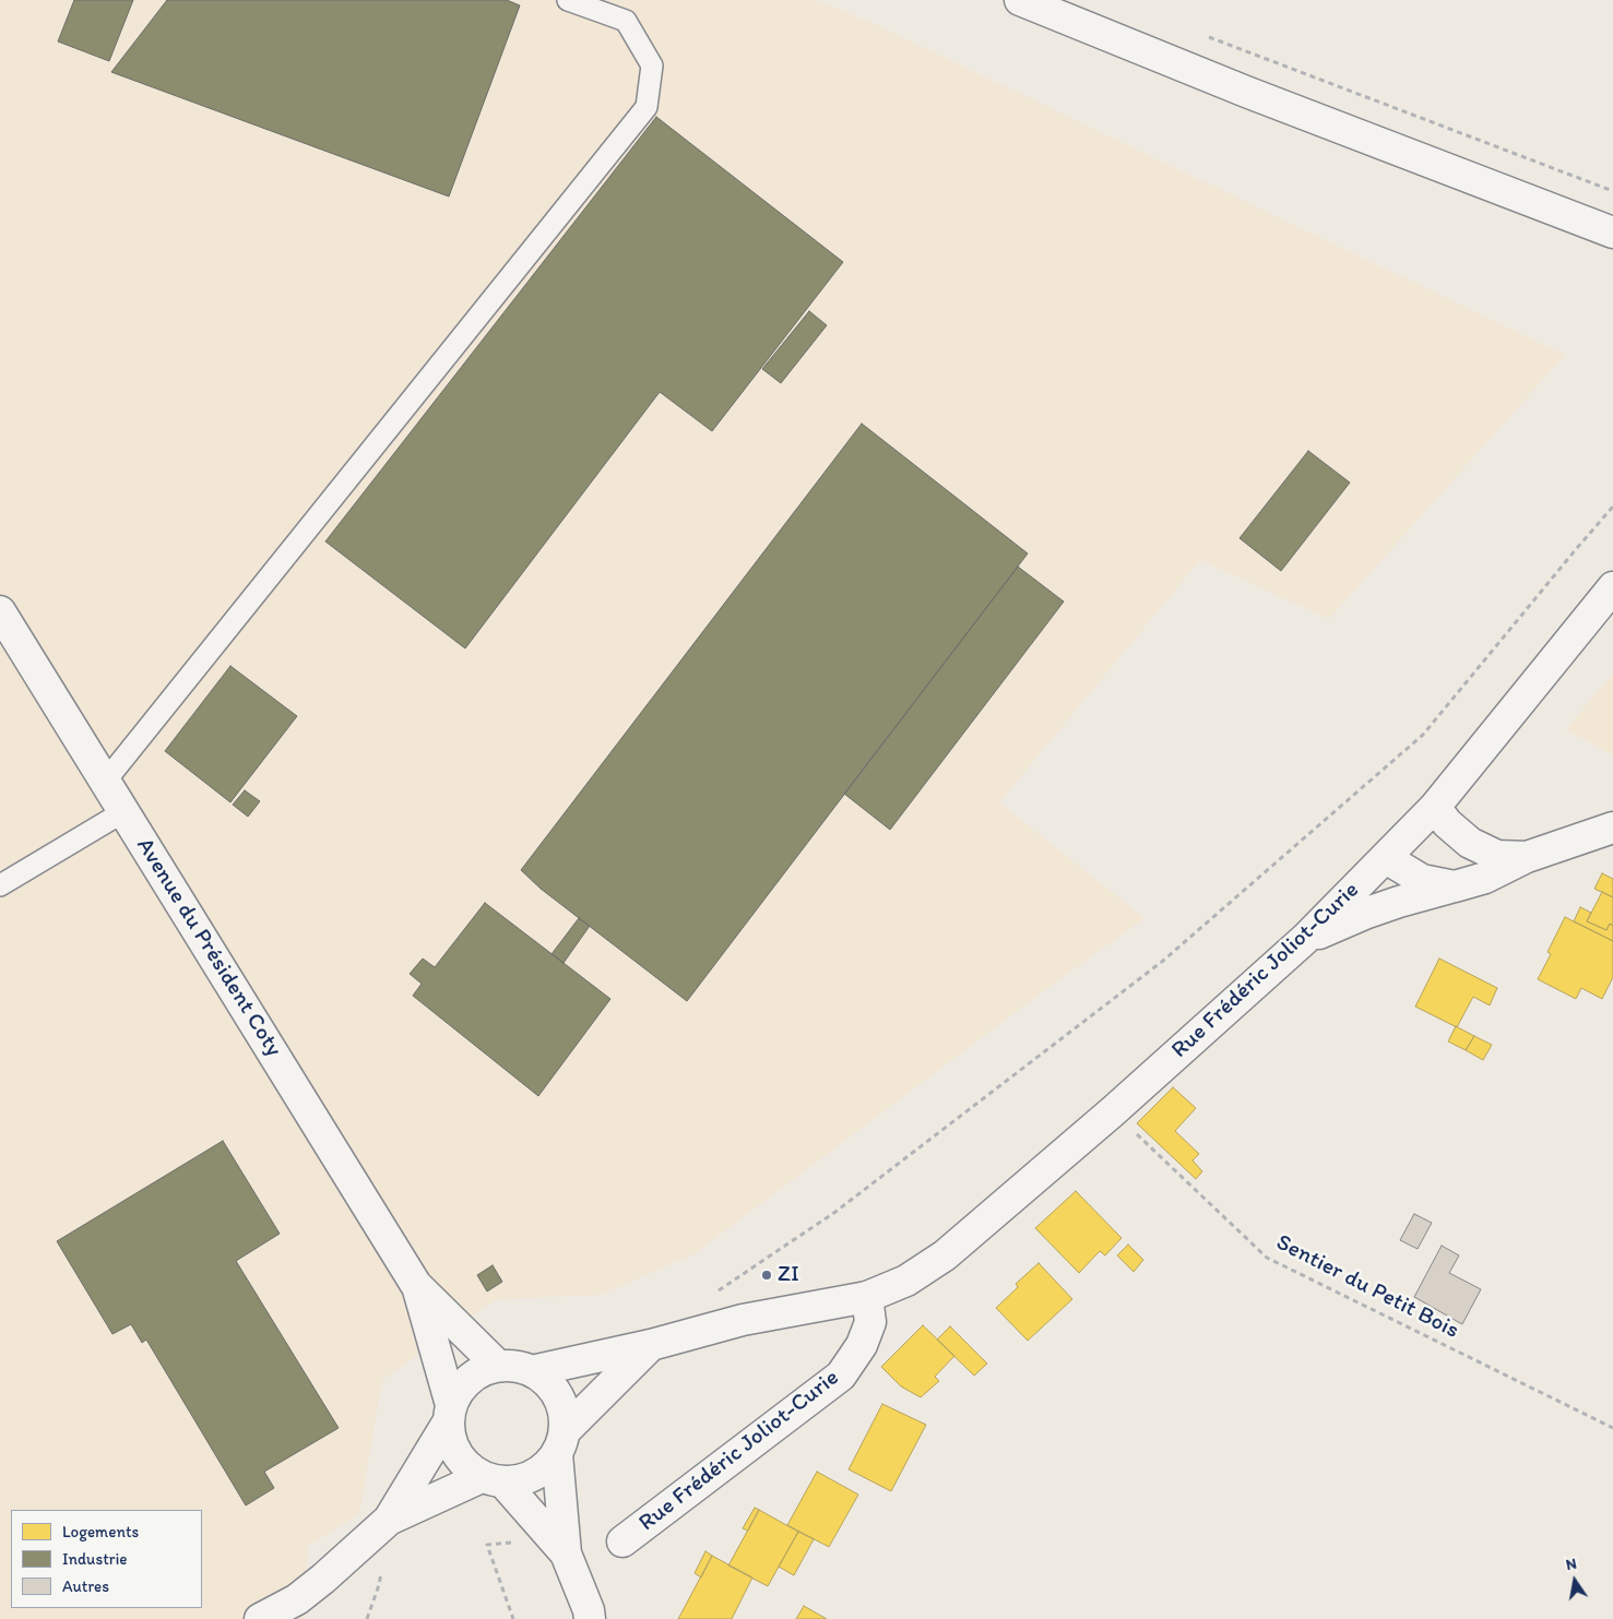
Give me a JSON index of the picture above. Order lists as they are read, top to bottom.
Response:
{
  "streets": {
    "street": ["Avenue du Président Coty", "Rue Frédéric Joliot-Curie"],
    "path": ["Sentier du Petit Bois"]
  },
  "crossings": [
    ["Avenue du Président Coty", "Rue Frédéric Joliot-Curie"],
    ["Rue Frédéric Joliot-Curie", "Sentier du Petit Bois"]
  ],
  "places": ["ZI"],
  "legend": ["Logements", "Industrie", "Autres"],
  "north": "top"
}
